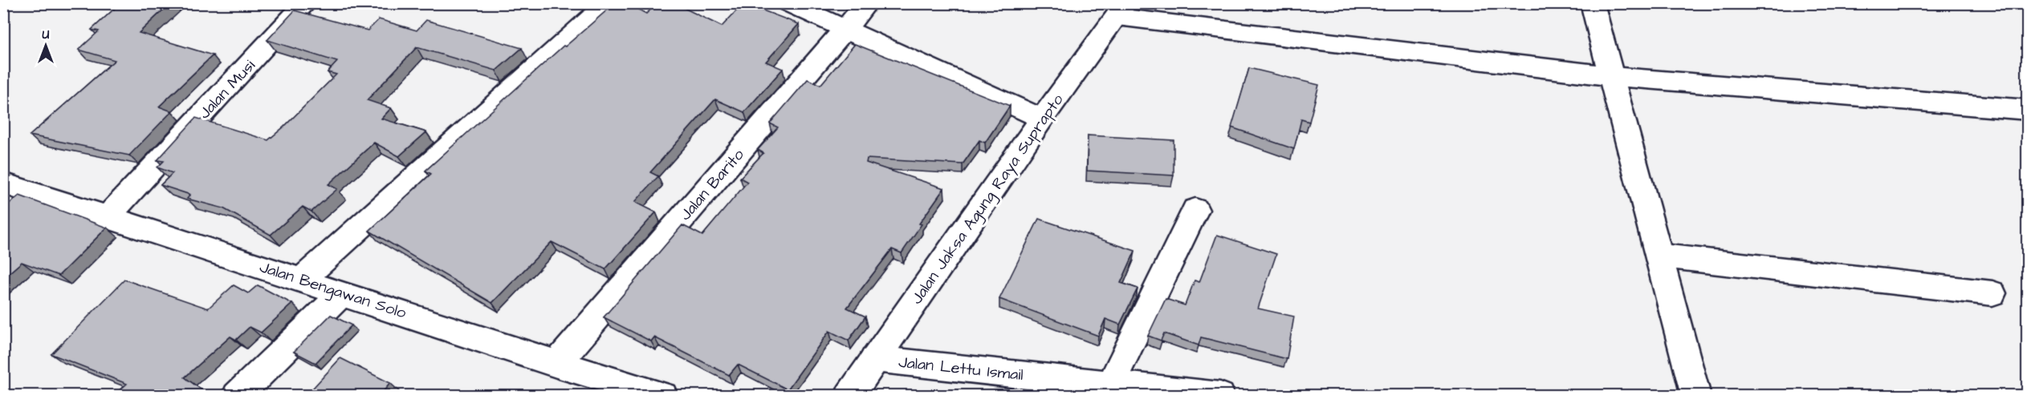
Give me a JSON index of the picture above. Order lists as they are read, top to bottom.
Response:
{
  "streets": {
    "street": [
      "Jalan Musi",
      "Jalan Barito",
      "Jalan Jaksa Agung Raya Suprapto",
      "Jalan Bengawan Solo",
      "Jalan Lettu Ismail"
    ]
  },
  "crossings": [
    ["Jalan Musi", "Jalan Bengawan Solo"],
    ["Jalan Barito", "Jalan Bengawan Solo"],
    ["Jalan Jaksa Agung Raya Suprapto", "Jalan Lettu Ismail"]
  ],
  "north": "top"
}
